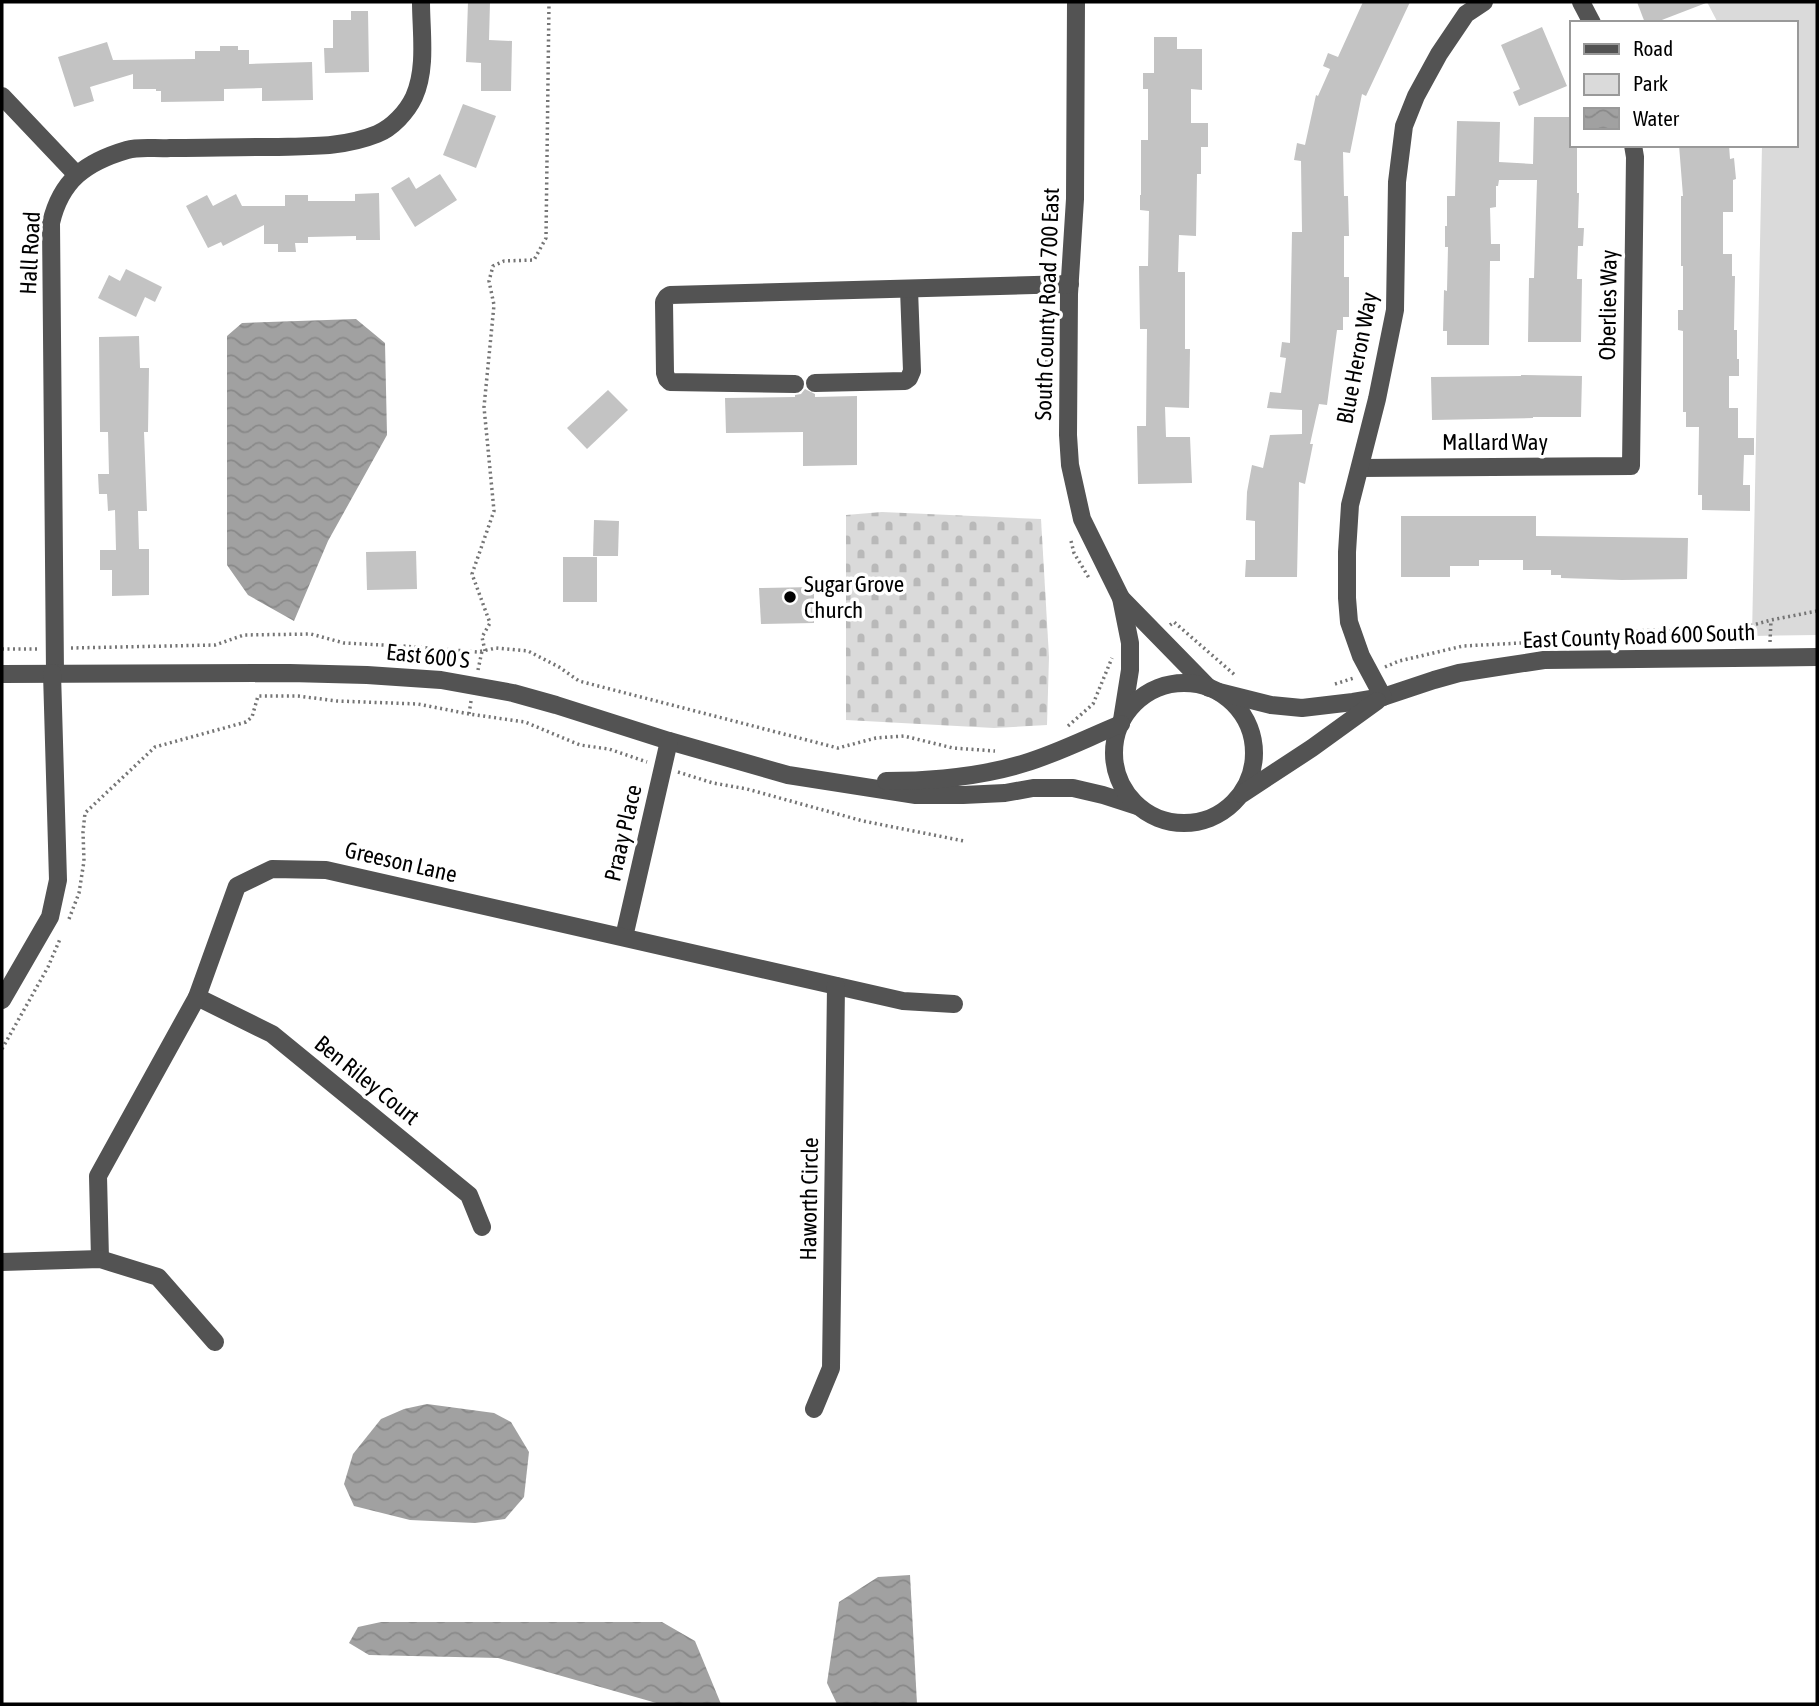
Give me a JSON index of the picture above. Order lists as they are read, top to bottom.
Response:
{
  "streets": {
    "street": [
      "Hall Road",
      "South County Road 700 East",
      "Oberlies Way",
      "Blue Heron Way",
      "Mallard Way",
      "East County Road 600 South",
      "East 600 S",
      "Praay Place",
      "Greeson Lane",
      "Ben Riley Court",
      "Haworth Circle"
    ]
  },
  "crossings": [
    ["Hall Road", "East 600 S"],
    ["South County Road 700 East", "East County Road 600 South"],
    ["Oberlies Way", "Mallard Way"],
    ["Blue Heron Way", "Mallard Way"],
    ["Blue Heron Way", "East County Road 600 South"],
    ["East 600 S", "Praay Place"],
    ["Praay Place", "Greeson Lane"],
    ["Greeson Lane", "Ben Riley Court"],
    ["Greeson Lane", "Haworth Circle"]
  ],
  "places": ["Sugar Grove Church"],
  "legend": ["Road", "Park", "Water"]
}
